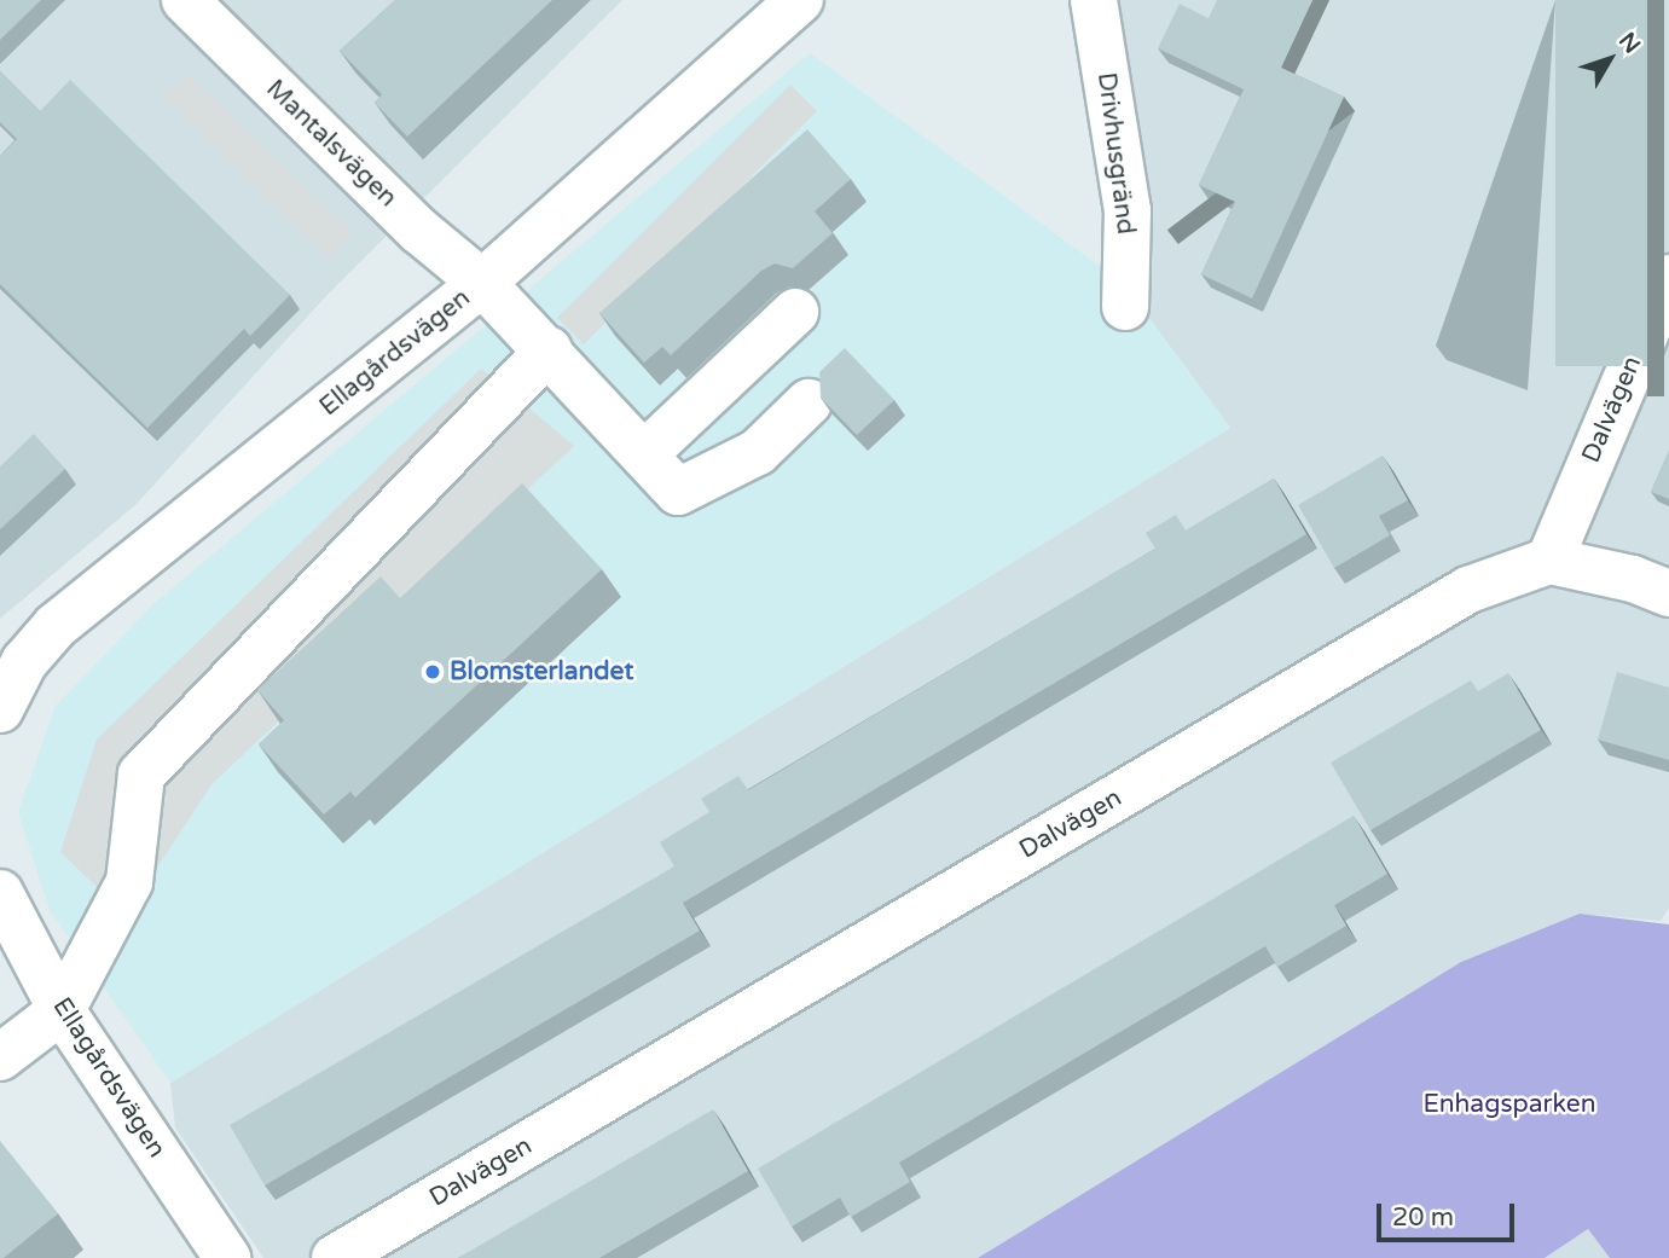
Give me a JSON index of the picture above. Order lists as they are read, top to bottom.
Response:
{
  "streets": {
    "street": [
      "Mantalsvägen",
      "Drivhusgränd",
      "Ellagårdsvägen",
      "Dalvägen"
    ]
  },
  "crossings": [
    ["Mantalsvägen", "Ellagårdsvägen"]
  ],
  "parks": ["Enhagsparken"],
  "places": ["Blomsterlandet"],
  "scale_bar": "20 m",
  "north": "top right"
}
